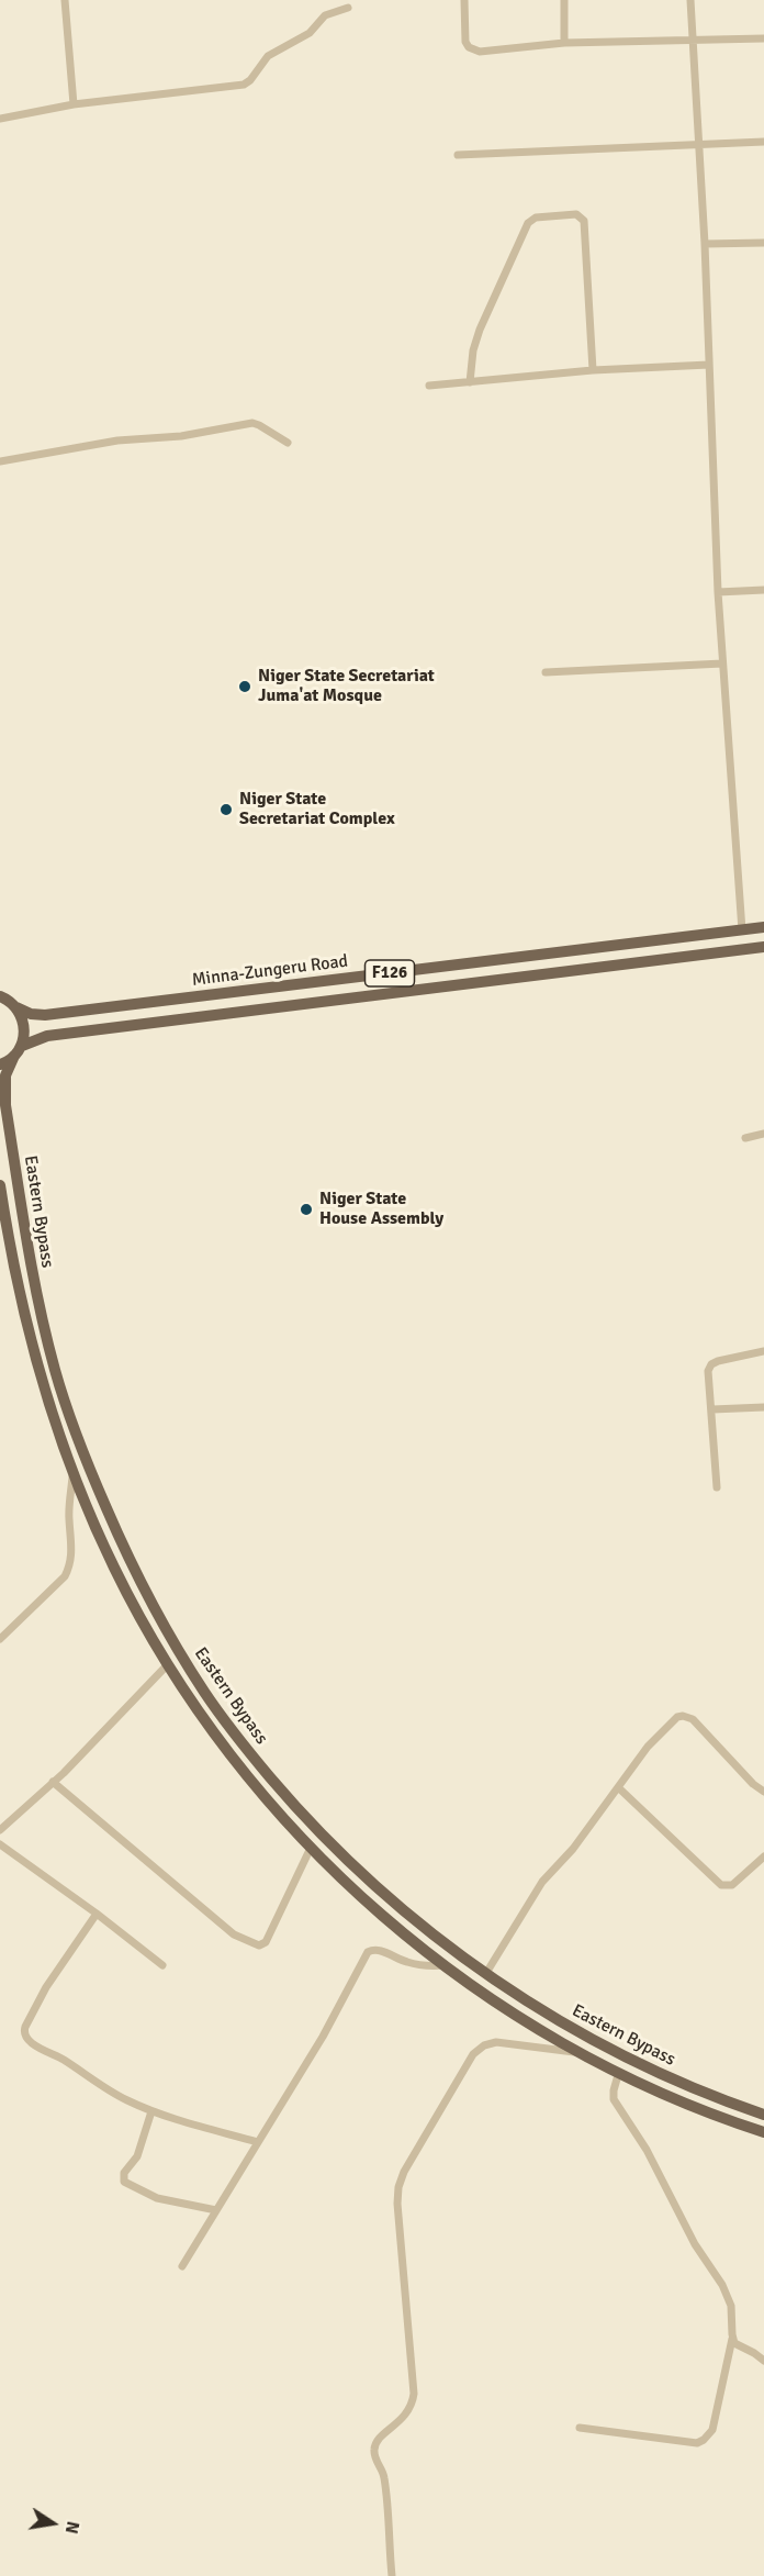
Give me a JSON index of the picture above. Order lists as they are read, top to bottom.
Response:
{
  "streets": {
    "main road": ["Minna-Zungeru Road", "F126", "Eastern Bypass"]
  },
  "crossings": [
    ["Minna-Zungeru Road", "F126"],
    ["Minna-Zungeru Road", "Eastern Bypass"],
    ["F126", "Eastern Bypass"]
  ],
  "places": ["Niger State Secretariat Juma'at Mosque", "Niger State Secretariat Complex", "Niger State House Assembly"],
  "north": "right"
}
